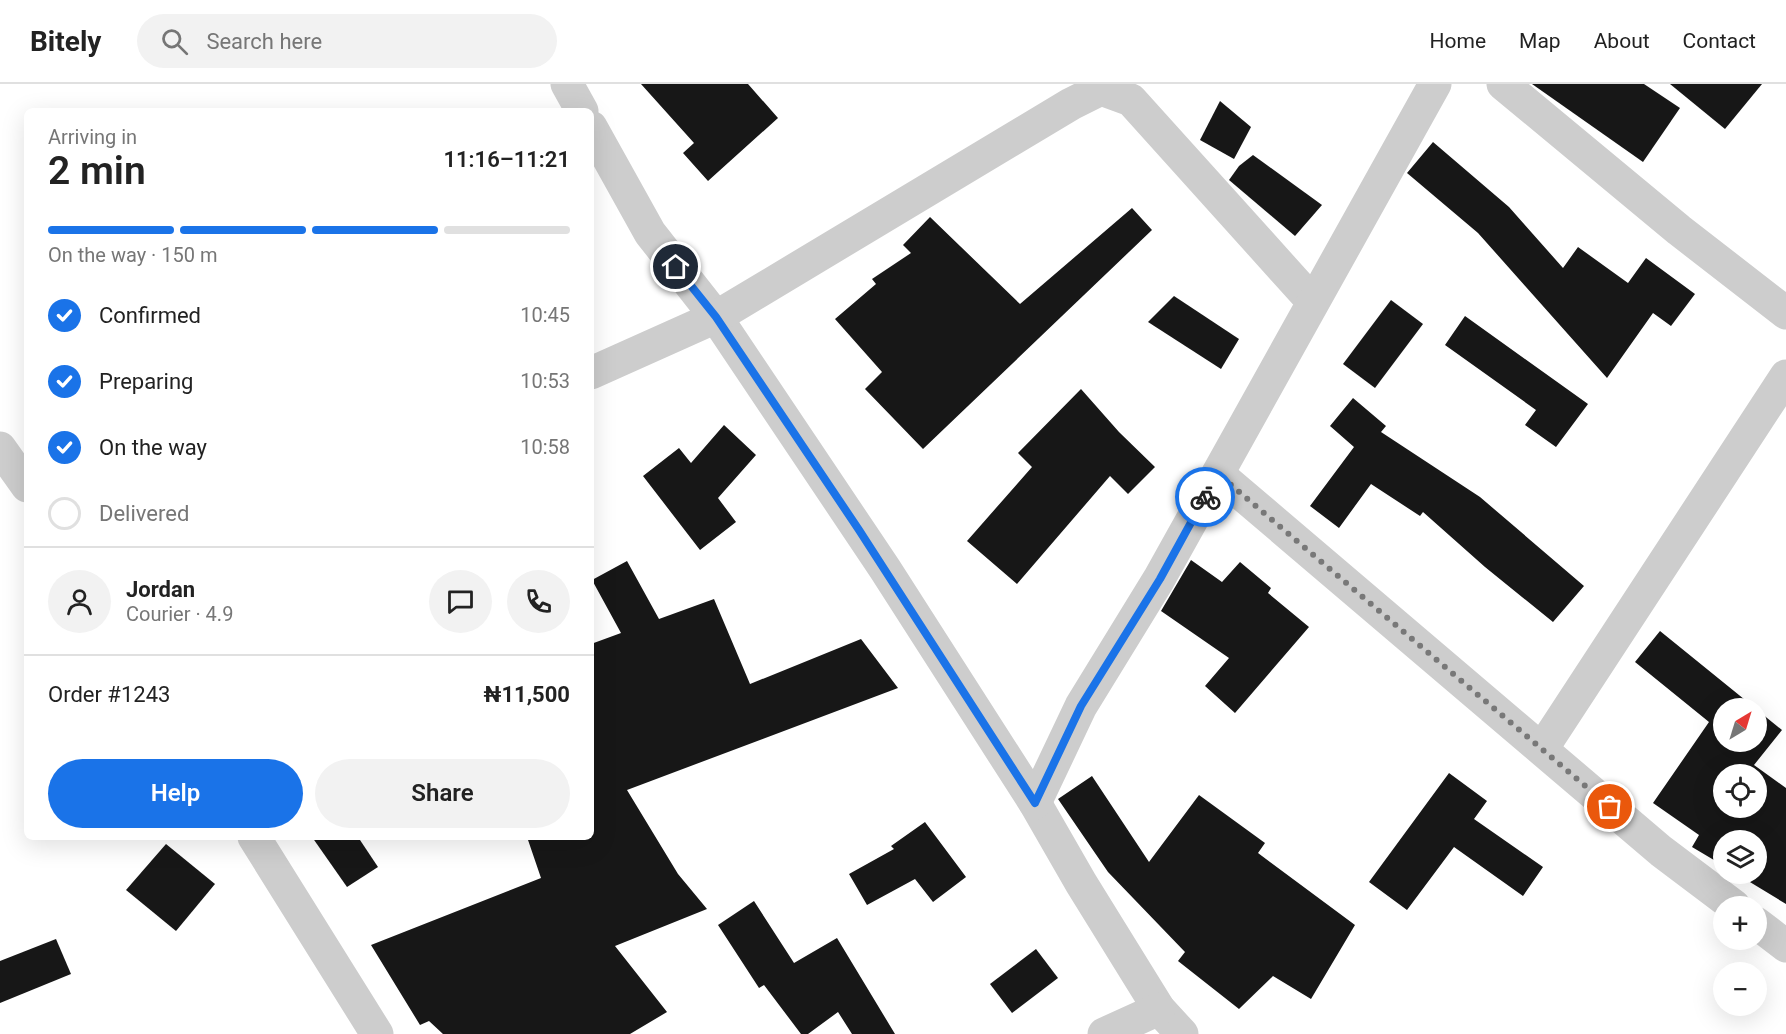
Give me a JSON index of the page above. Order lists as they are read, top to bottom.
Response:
{
  "north": "top right",
  "page": {
    "header": "Bitely",
    "search": "Search here",
    "nav": [
      "Home",
      "Map",
      "About",
      "Contact"
    ],
    "heading": ["2 min", "Arriving in", "11:16–11:21"],
    "panel": [
      "Jordan",
      "Courier · 4.9",
      "Order #1243",
      "₦11,500"
    ],
    "bar": "On the way · 150 m",
    "list": [
      ["Confirmed", "10:45"],
      ["Preparing", "10:53"],
      ["On the way", "10:58"],
      "Delivered"
    ],
    "map_buttons": ["+", "−"],
    "buttons": ["Help", "Share"]
  }
}
